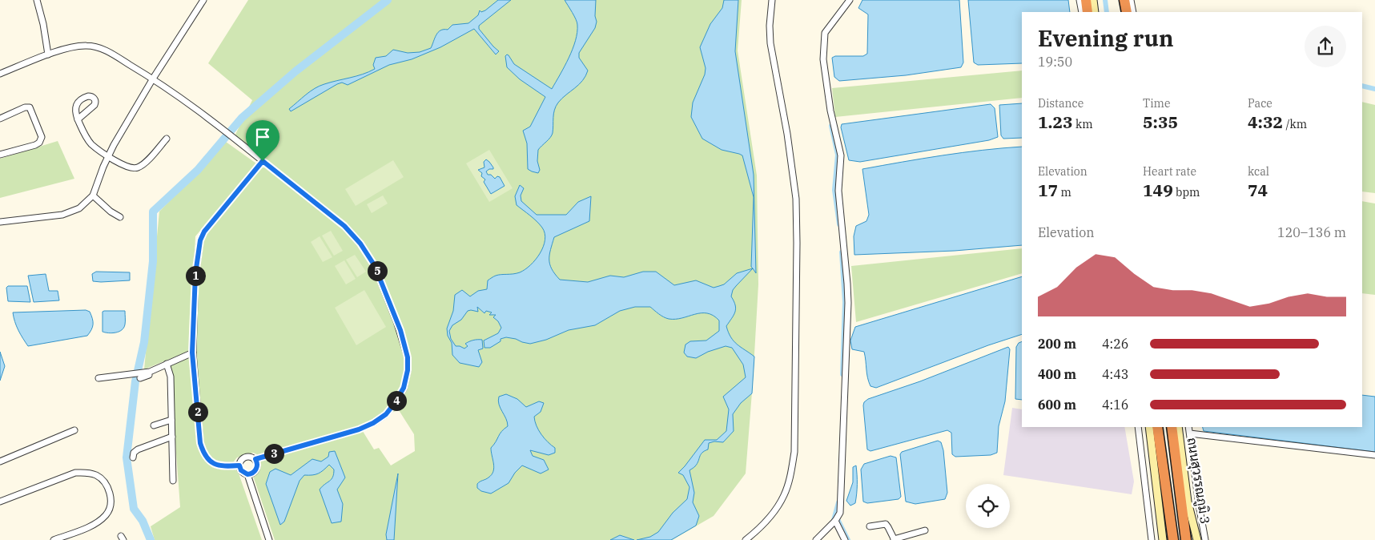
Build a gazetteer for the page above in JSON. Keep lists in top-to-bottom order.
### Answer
{
  "streets": {
    "main road": ["ถนนสุวรรณภูมิ 3"]
  },
  "page": {
    "heading": ["Evening run", "19:50"],
    "stats": [
      ["Distance", "1.23 km"],
      ["Time", "5:35"],
      ["Pace", "4:32 /km"],
      ["Elevation", "17 m"],
      ["Heart rate", "149 bpm"],
      ["kcal", "74"]
    ],
    "chart": ["Elevation", "120–136 m"],
    "pins": [
      "5",
      "1",
      "4",
      "2",
      "3"
    ],
    "list": [
      {
        "name": "200 m",
        "note": "4:26"
      },
      {
        "name": "400 m",
        "note": "4:43"
      },
      {
        "name": "600 m",
        "note": "4:16"
      }
    ]
  }
}
